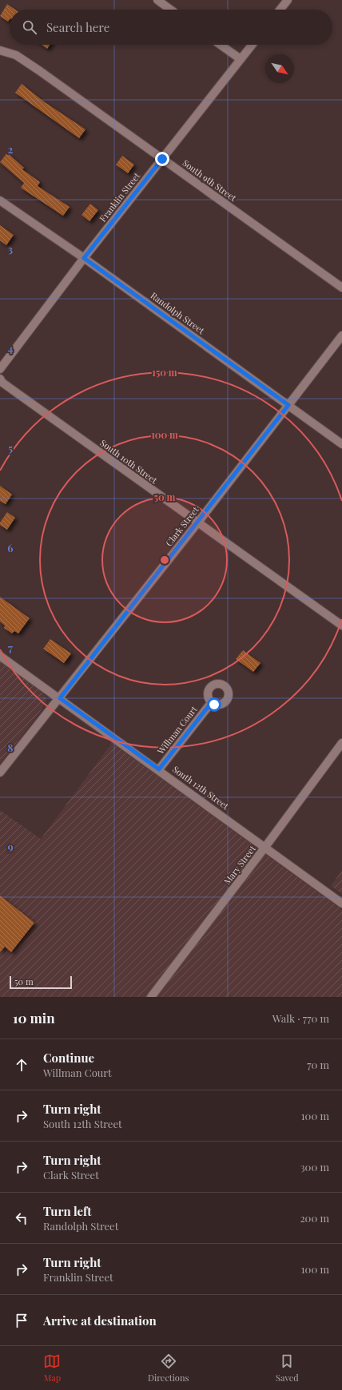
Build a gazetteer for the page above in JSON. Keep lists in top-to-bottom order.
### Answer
{
  "streets": {
    "street": [
      "South 9th Street",
      "Franklin Street",
      "Randolph Street",
      "South 10th Street",
      "Clark Street",
      "Willman Court",
      "South 12th Street",
      "Mary Street"
    ]
  },
  "crossings": [
    ["South 9th Street", "Franklin Street"],
    ["Franklin Street", "Randolph Street"],
    ["Randolph Street", "Clark Street"],
    ["South 10th Street", "Clark Street"],
    ["Clark Street", "South 12th Street"],
    ["Willman Court", "South 12th Street"],
    ["South 12th Street", "Mary Street"]
  ],
  "scale_bar": "50 m",
  "north": "bottom right",
  "page": {
    "search": "Search here",
    "scale": "50 m",
    "heading": ["10 min", "Walk · 770 m"],
    "list": [
      ["Continue", "Willman Court", "70 m"],
      ["Turn right", "South 12th Street", "100 m"],
      ["Turn right", "Clark Street", "300 m"],
      ["Turn left", "Randolph Street", "200 m"],
      ["Turn right", "Franklin Street", "100 m"],
      "Arrive at destination"
    ],
    "nav": ["Map", "Directions", "Saved"]
  },
  "grid": {
    "rows": [
      "2",
      "3",
      "4",
      "5",
      "6",
      "7",
      "8",
      "9"
    ]
  },
  "rings": ["150 m", "100 m", "50 m"]
}
